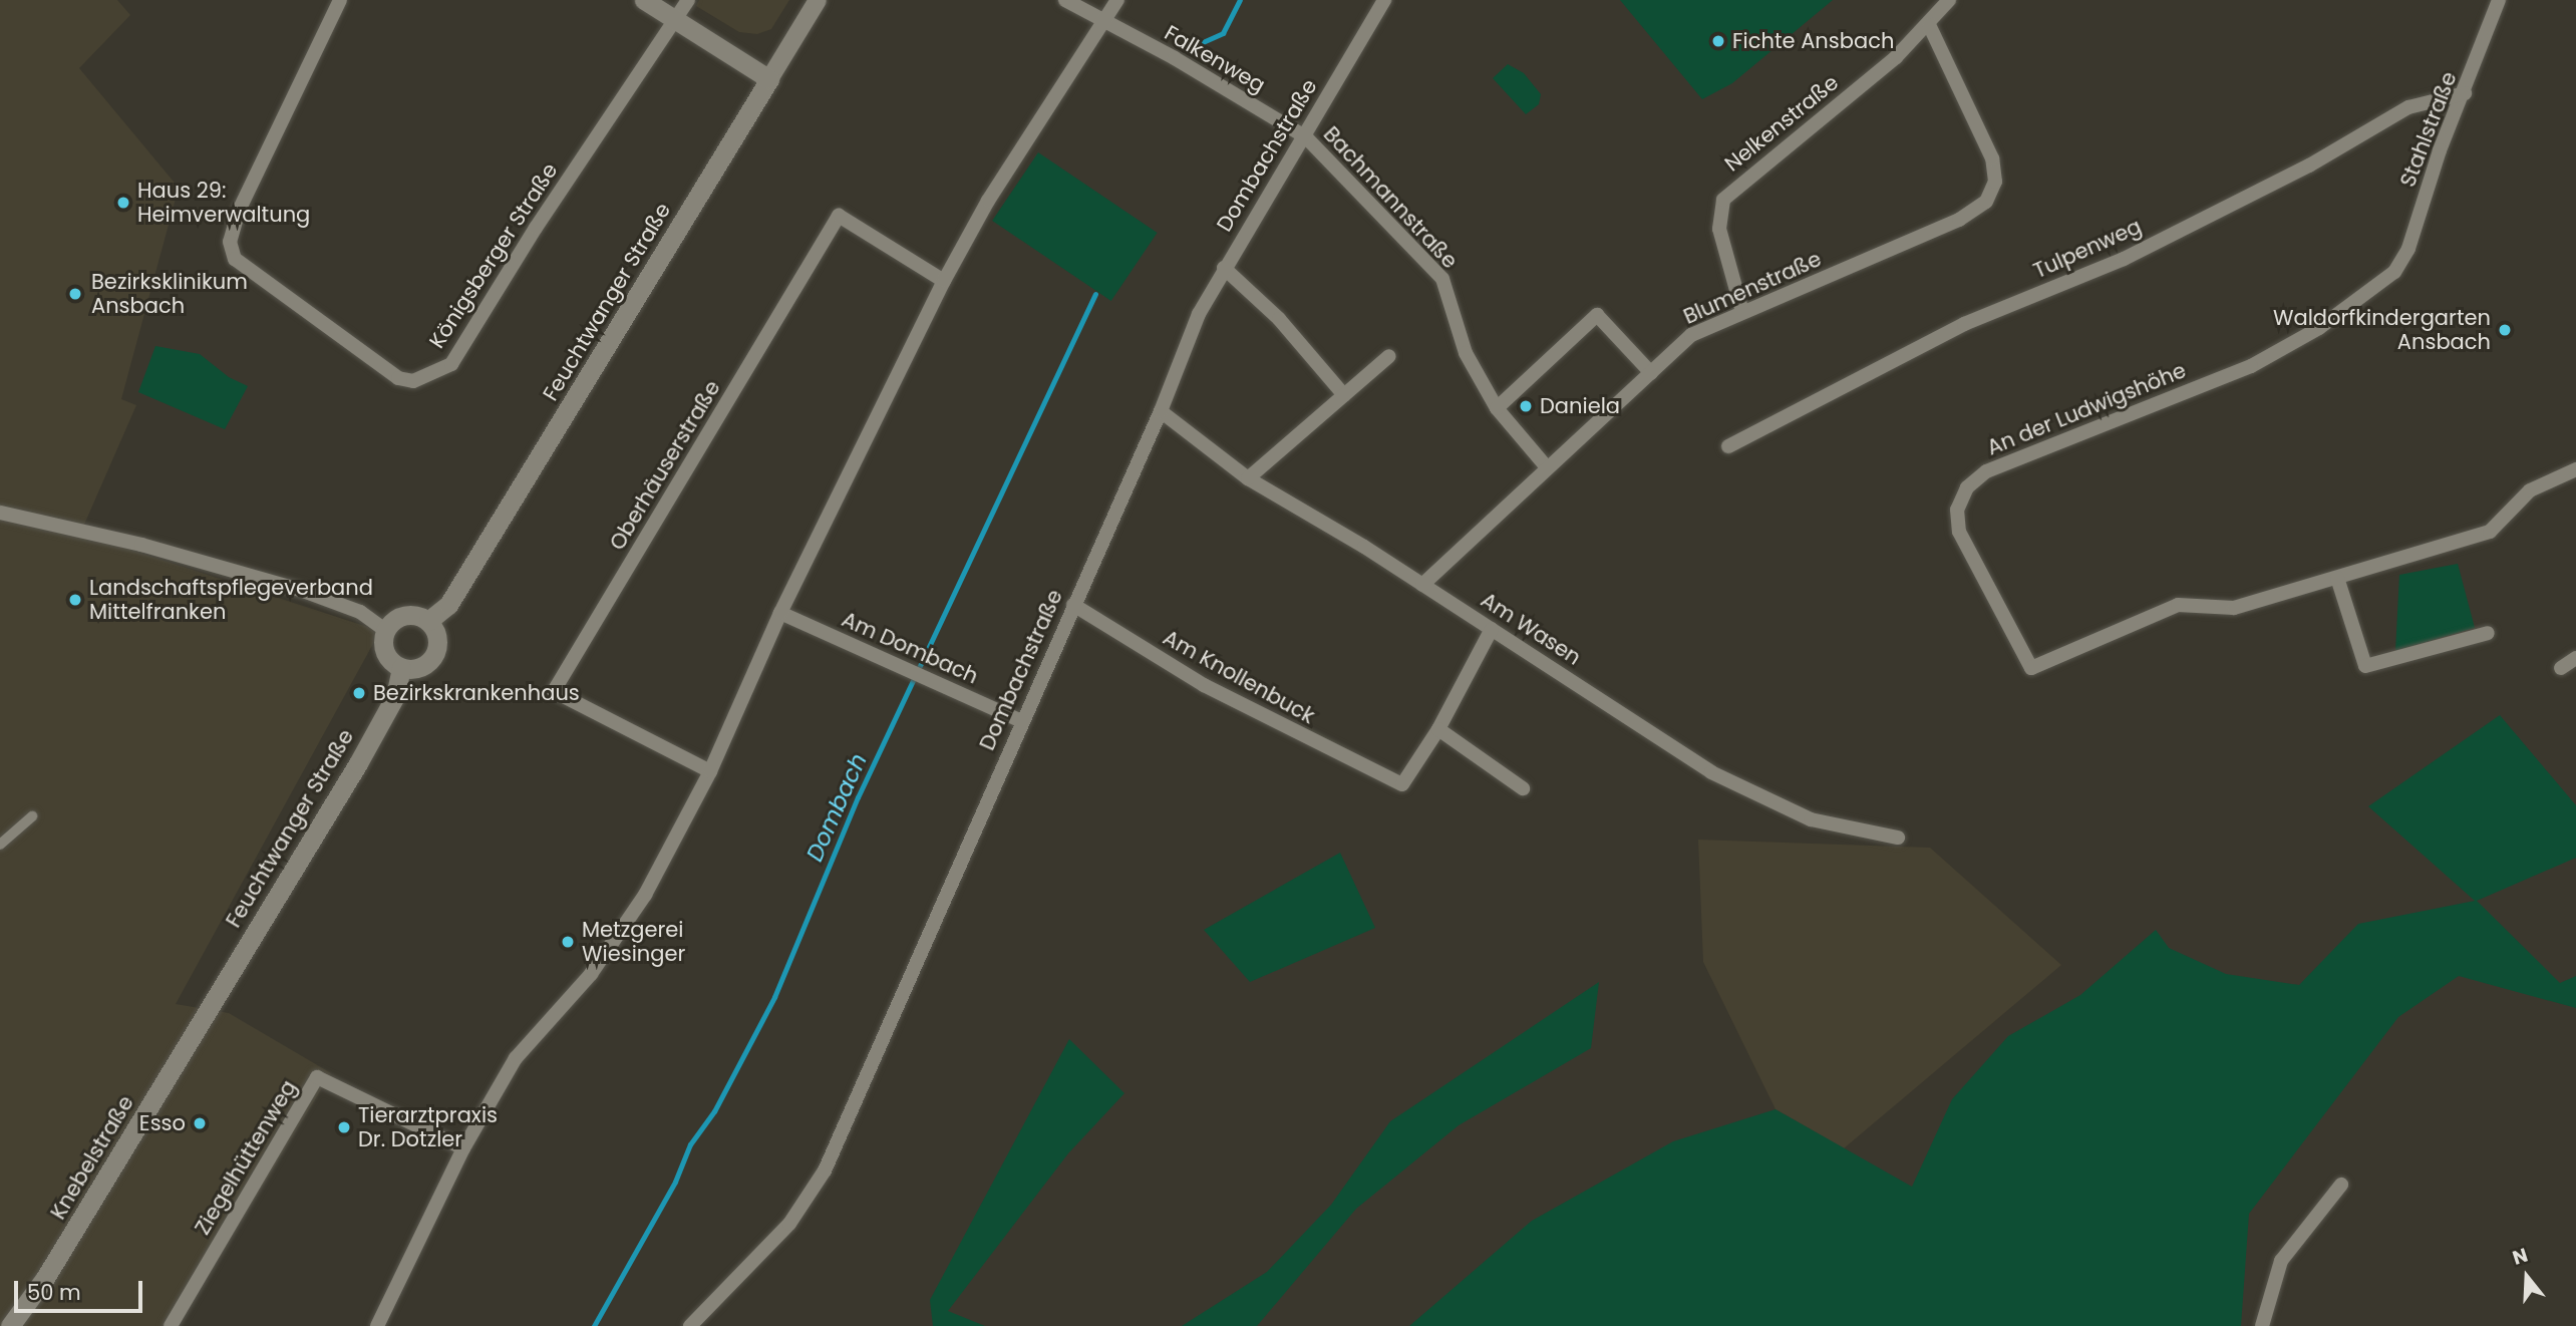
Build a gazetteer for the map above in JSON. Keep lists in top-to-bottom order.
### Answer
{
  "streets": {
    "main road": ["Feuchtwanger Straße", "Knebelstraße"],
    "street": [
      "Falkenweg",
      "Nelkenstraße",
      "Stahlstraße",
      "Dombachstraße",
      "Bachmannstraße",
      "Tulpenweg",
      "Königsberger Straße",
      "Blumenstraße",
      "An der Ludwigshöhe",
      "Oberhäuserstraße",
      "Am Wasen",
      "Am Dombach",
      "Am Knollenbuck",
      "Ziegelhüttenweg"
    ]
  },
  "crossings": [
    ["Falkenweg", "Dombachstraße"],
    ["Falkenweg", "Bachmannstraße"],
    ["Nelkenstraße", "Blumenstraße"],
    ["Stahlstraße", "Tulpenweg"],
    ["Stahlstraße", "An der Ludwigshöhe"],
    ["Dombachstraße", "Bachmannstraße"],
    ["Dombachstraße", "Am Wasen"],
    ["Dombachstraße", "Am Dombach"],
    ["Dombachstraße", "Am Knollenbuck"],
    ["Bachmannstraße", "Blumenstraße"],
    ["Blumenstraße", "Am Wasen"],
    ["Feuchtwanger Straße", "Knebelstraße"]
  ],
  "water": ["Dombach"],
  "places": [
    "Fichte Ansbach",
    "Haus 29: Heimverwaltung",
    "Bezirksklinikum Ansbach",
    "Waldorfkindergarten Ansbach",
    "Daniela",
    "Landschaftspflegeverband Mittelfranken",
    "Bezirkskrankenhaus",
    "Metzgerei Wiesinger",
    "Esso",
    "Tierarztpraxis Dr. Dotzler"
  ],
  "scale_bar": "50 m",
  "north": "top"
}
